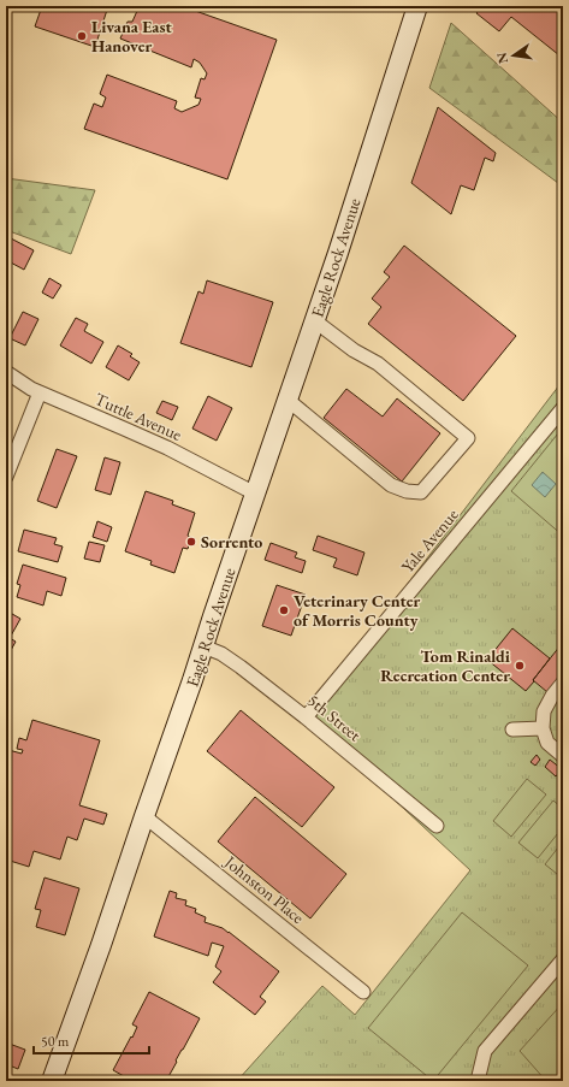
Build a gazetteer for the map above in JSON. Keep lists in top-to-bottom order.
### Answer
{
  "streets": {
    "main road": ["Eagle Rock Avenue"],
    "street": [
      "Tuttle Avenue",
      "Yale Avenue",
      "5th Street",
      "Johnston Place"
    ]
  },
  "crossings": [
    ["Eagle Rock Avenue", "Tuttle Avenue"],
    ["Eagle Rock Avenue", "5th Street"],
    ["Eagle Rock Avenue", "Johnston Place"],
    ["Yale Avenue", "5th Street"]
  ],
  "places": [
    "Livana East Hanover",
    "Sorrento",
    "Veterinary Center of Morris County",
    "Tom Rinaldi Recreation Center"
  ],
  "scale_bar": "50 m",
  "north": "left"
}
